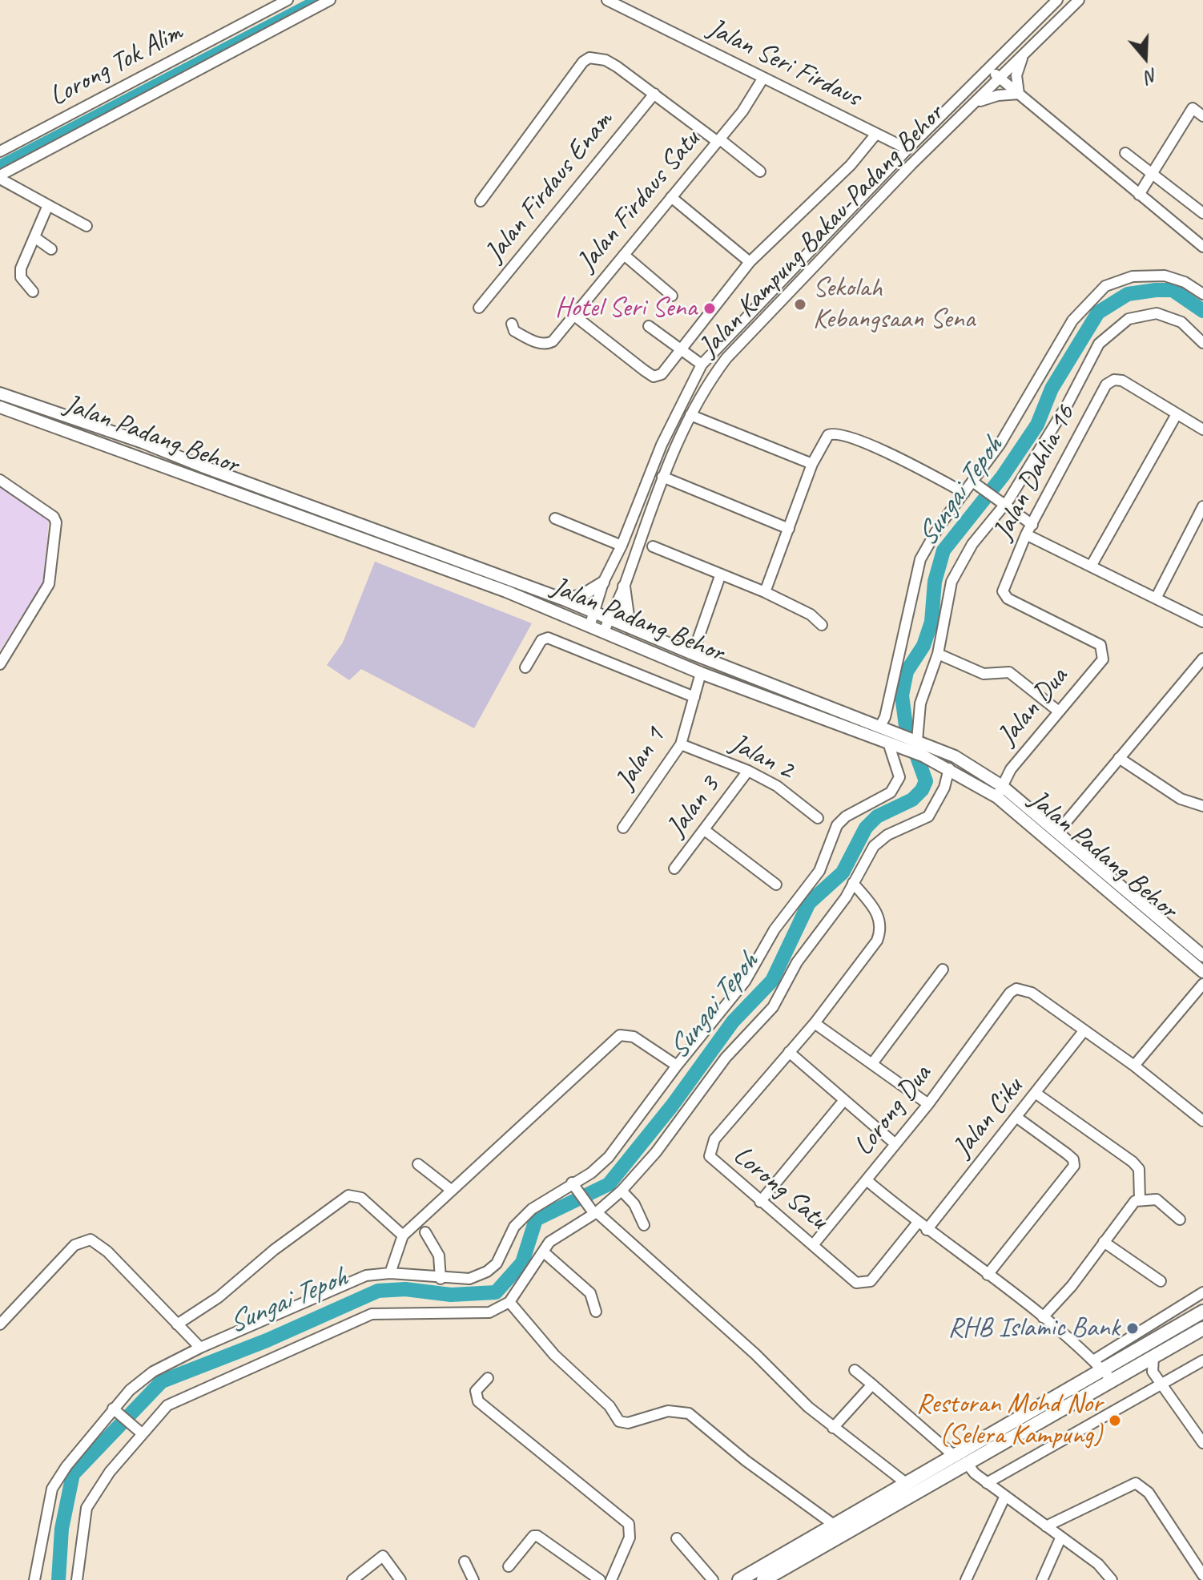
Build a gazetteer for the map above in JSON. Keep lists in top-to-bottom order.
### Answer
{
  "streets": {
    "main road": ["Jalan Padang Behor"],
    "street": [
      "Jalan Seri Firdaus",
      "Lorong Tok Alim",
      "Jalan Firdaus Enam",
      "Jalan Firdaus Satu",
      "Jalan Kampung Bakau-Padang Behor",
      "Jalan Dahlia 16",
      "Jalan Dua",
      "Jalan 2",
      "Jalan 1",
      "Jalan 3",
      "Lorong Dua",
      "Jalan Ciku",
      "Lorong Satu"
    ]
  },
  "crossings": [
    ["Jalan Seri Firdaus", "Jalan Firdaus Satu"],
    ["Jalan Seri Firdaus", "Jalan Kampung Bakau-Padang Behor"],
    ["Jalan Kampung Bakau-Padang Behor", "Jalan Padang Behor"],
    ["Jalan Padang Behor", "Jalan Dua"],
    ["Jalan Padang Behor", "Jalan 1"],
    ["Jalan Dahlia 16", "Jalan Dua"],
    ["Jalan 2", "Jalan 1"],
    ["Jalan 2", "Jalan 3"],
    ["Lorong Dua", "Jalan Ciku"],
    ["Lorong Dua", "Lorong Satu"]
  ],
  "water": ["Sungai Tepoh"],
  "places": [
    "Sekolah Kebangsaan Sena",
    "Hotel Seri Sena",
    "RHB Islamic Bank",
    "Restoran Mohd Nor (Selera Kampung)"
  ],
  "north": "bottom"
}
